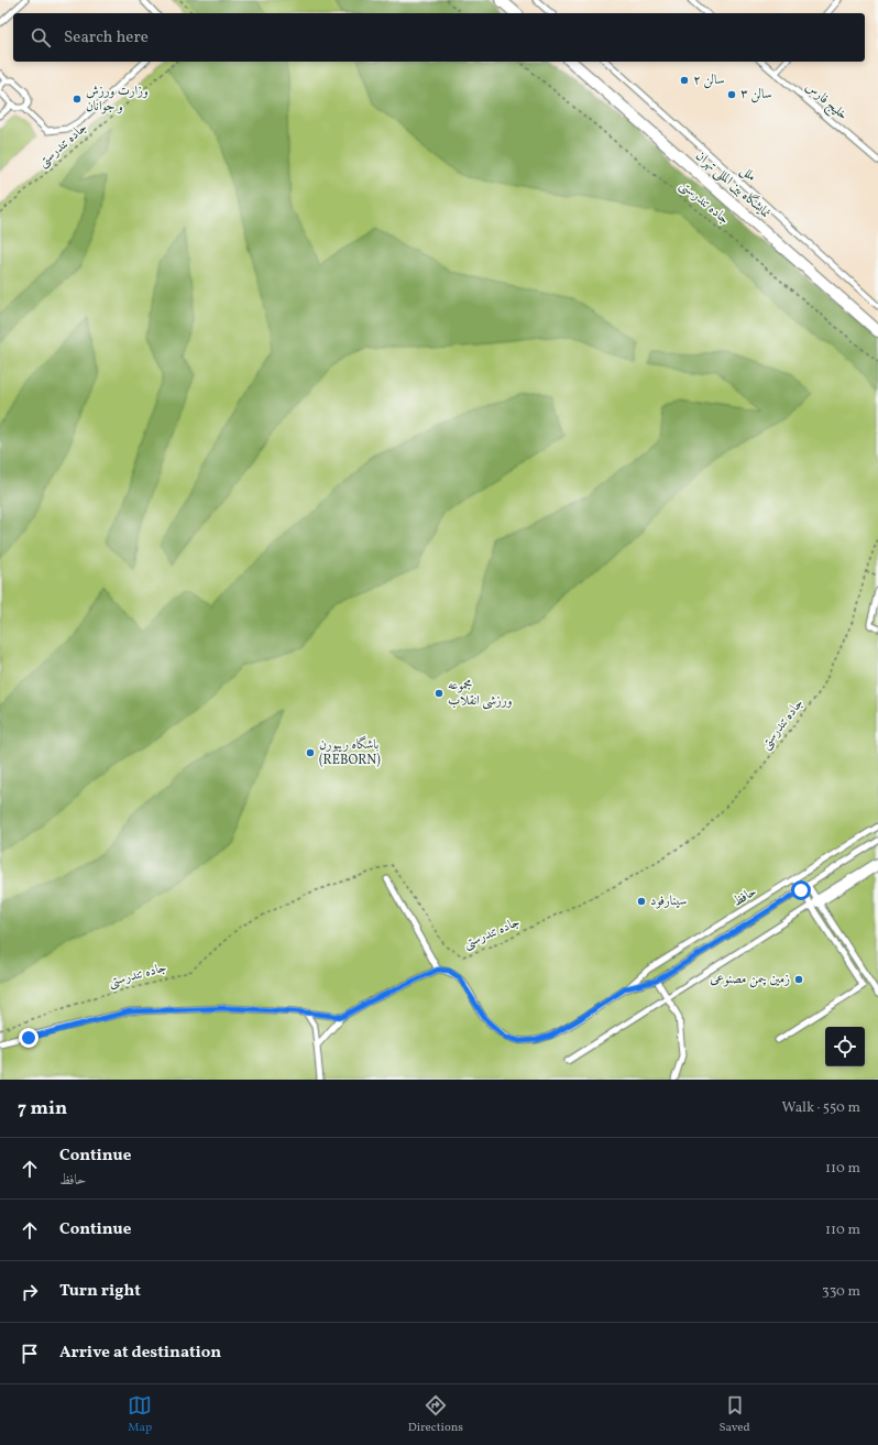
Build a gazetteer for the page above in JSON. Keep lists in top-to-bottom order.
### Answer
{
  "streets": {
    "street": ["نمایشگاه بین المللی تهران"],
    "lane": ["خلیج فارس", "ملل", "حافظ"],
    "path": ["جاده تندرستی"]
  },
  "places": [
    "سالن ۲",
    "سالن ۳",
    "وزارت ورزش و جوانان",
    "مجموعه ورزشی انقلاب",
    "باشگاه ریبورن (REBORN)",
    "سینارفود",
    "زمین چمن مصنوعی"
  ],
  "page": {
    "search": "Search here",
    "heading": ["7 min", "Walk · 550 m"],
    "list": [
      ["Continue", "حافظ", "110 m"],
      ["Continue", "110 m"],
      ["Turn right", "330 m"],
      "Arrive at destination"
    ],
    "nav": ["Map", "Directions", "Saved"]
  }
}
